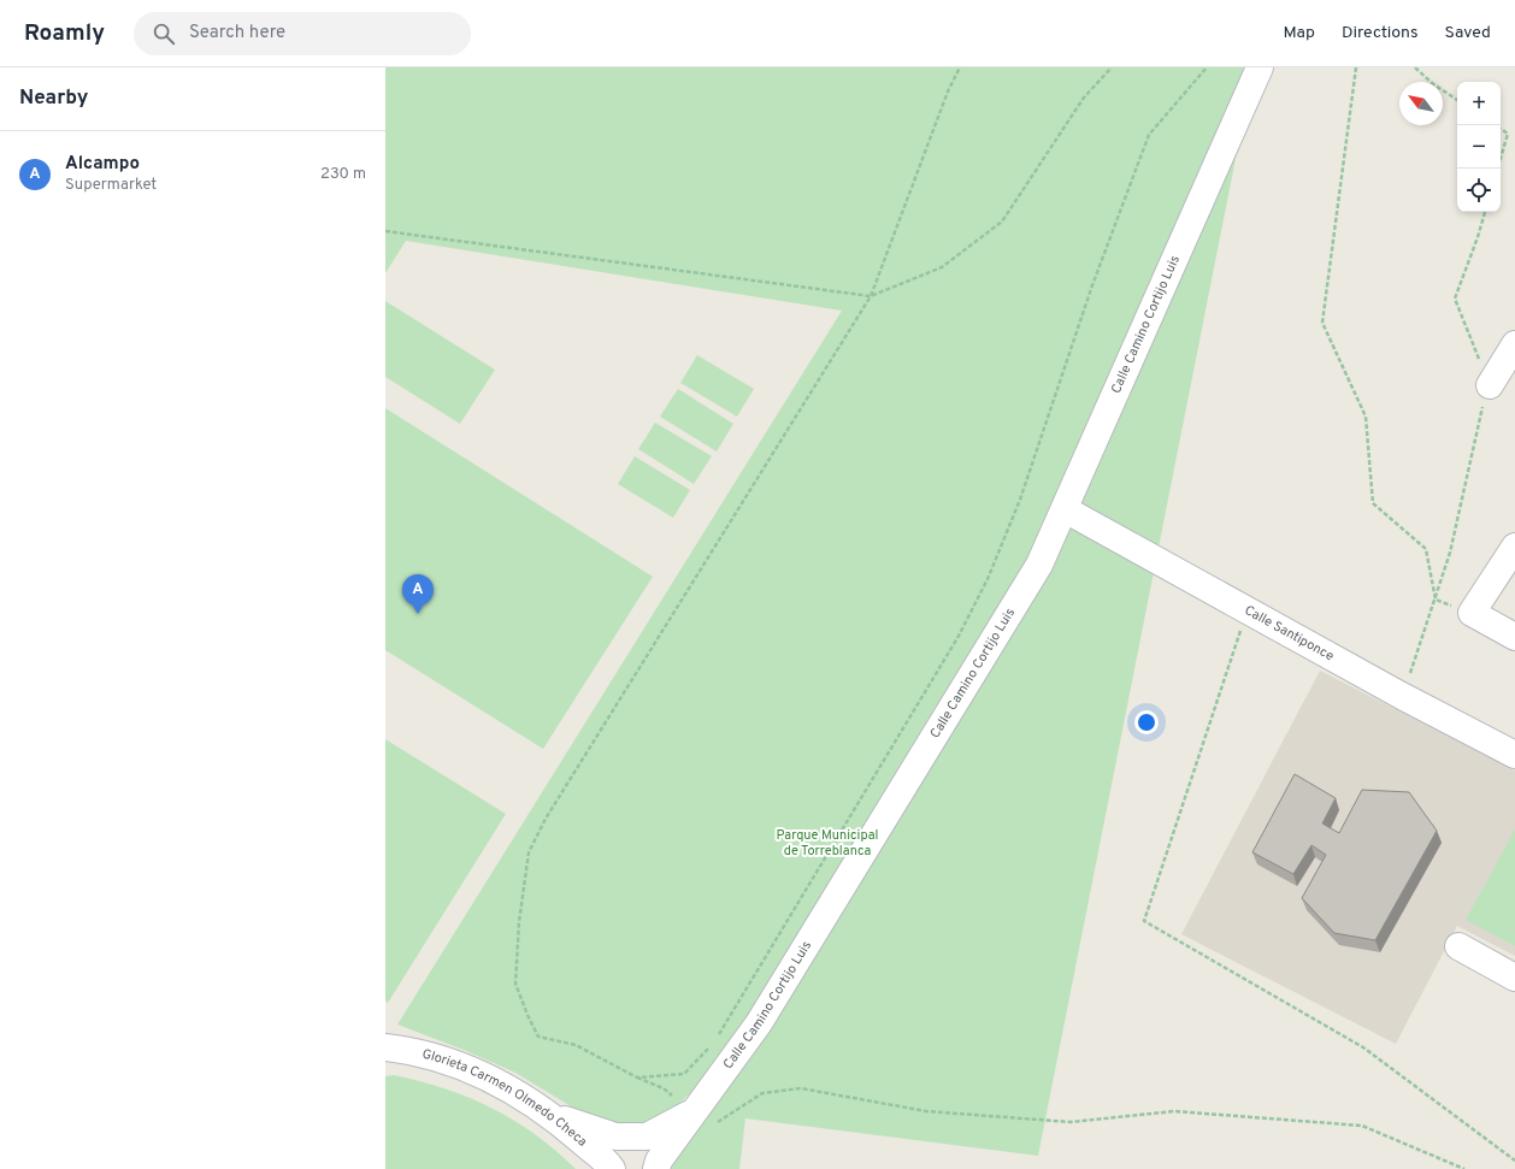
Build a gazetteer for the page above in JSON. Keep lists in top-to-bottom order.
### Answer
{
  "streets": {
    "street": ["Calle Camino Cortijo Luis", "Calle Santiponce", "Glorieta Carmen Olmedo Checa"]
  },
  "crossings": [
    ["Calle Camino Cortijo Luis", "Calle Santiponce"],
    ["Calle Camino Cortijo Luis", "Glorieta Carmen Olmedo Checa"]
  ],
  "parks": ["Parque Municipal de Torreblanca"],
  "north": "top left",
  "page": {
    "header": "Roamly",
    "search": "Search here",
    "nav": ["Map", "Directions", "Saved"],
    "heading": "Nearby",
    "map_buttons": ["+", "−"],
    "list": [
      {
        "mark": "A",
        "name": "Alcampo",
        "note": "Supermarket",
        "value": "230 m"
      }
    ],
    "pins": "A"
  }
}
